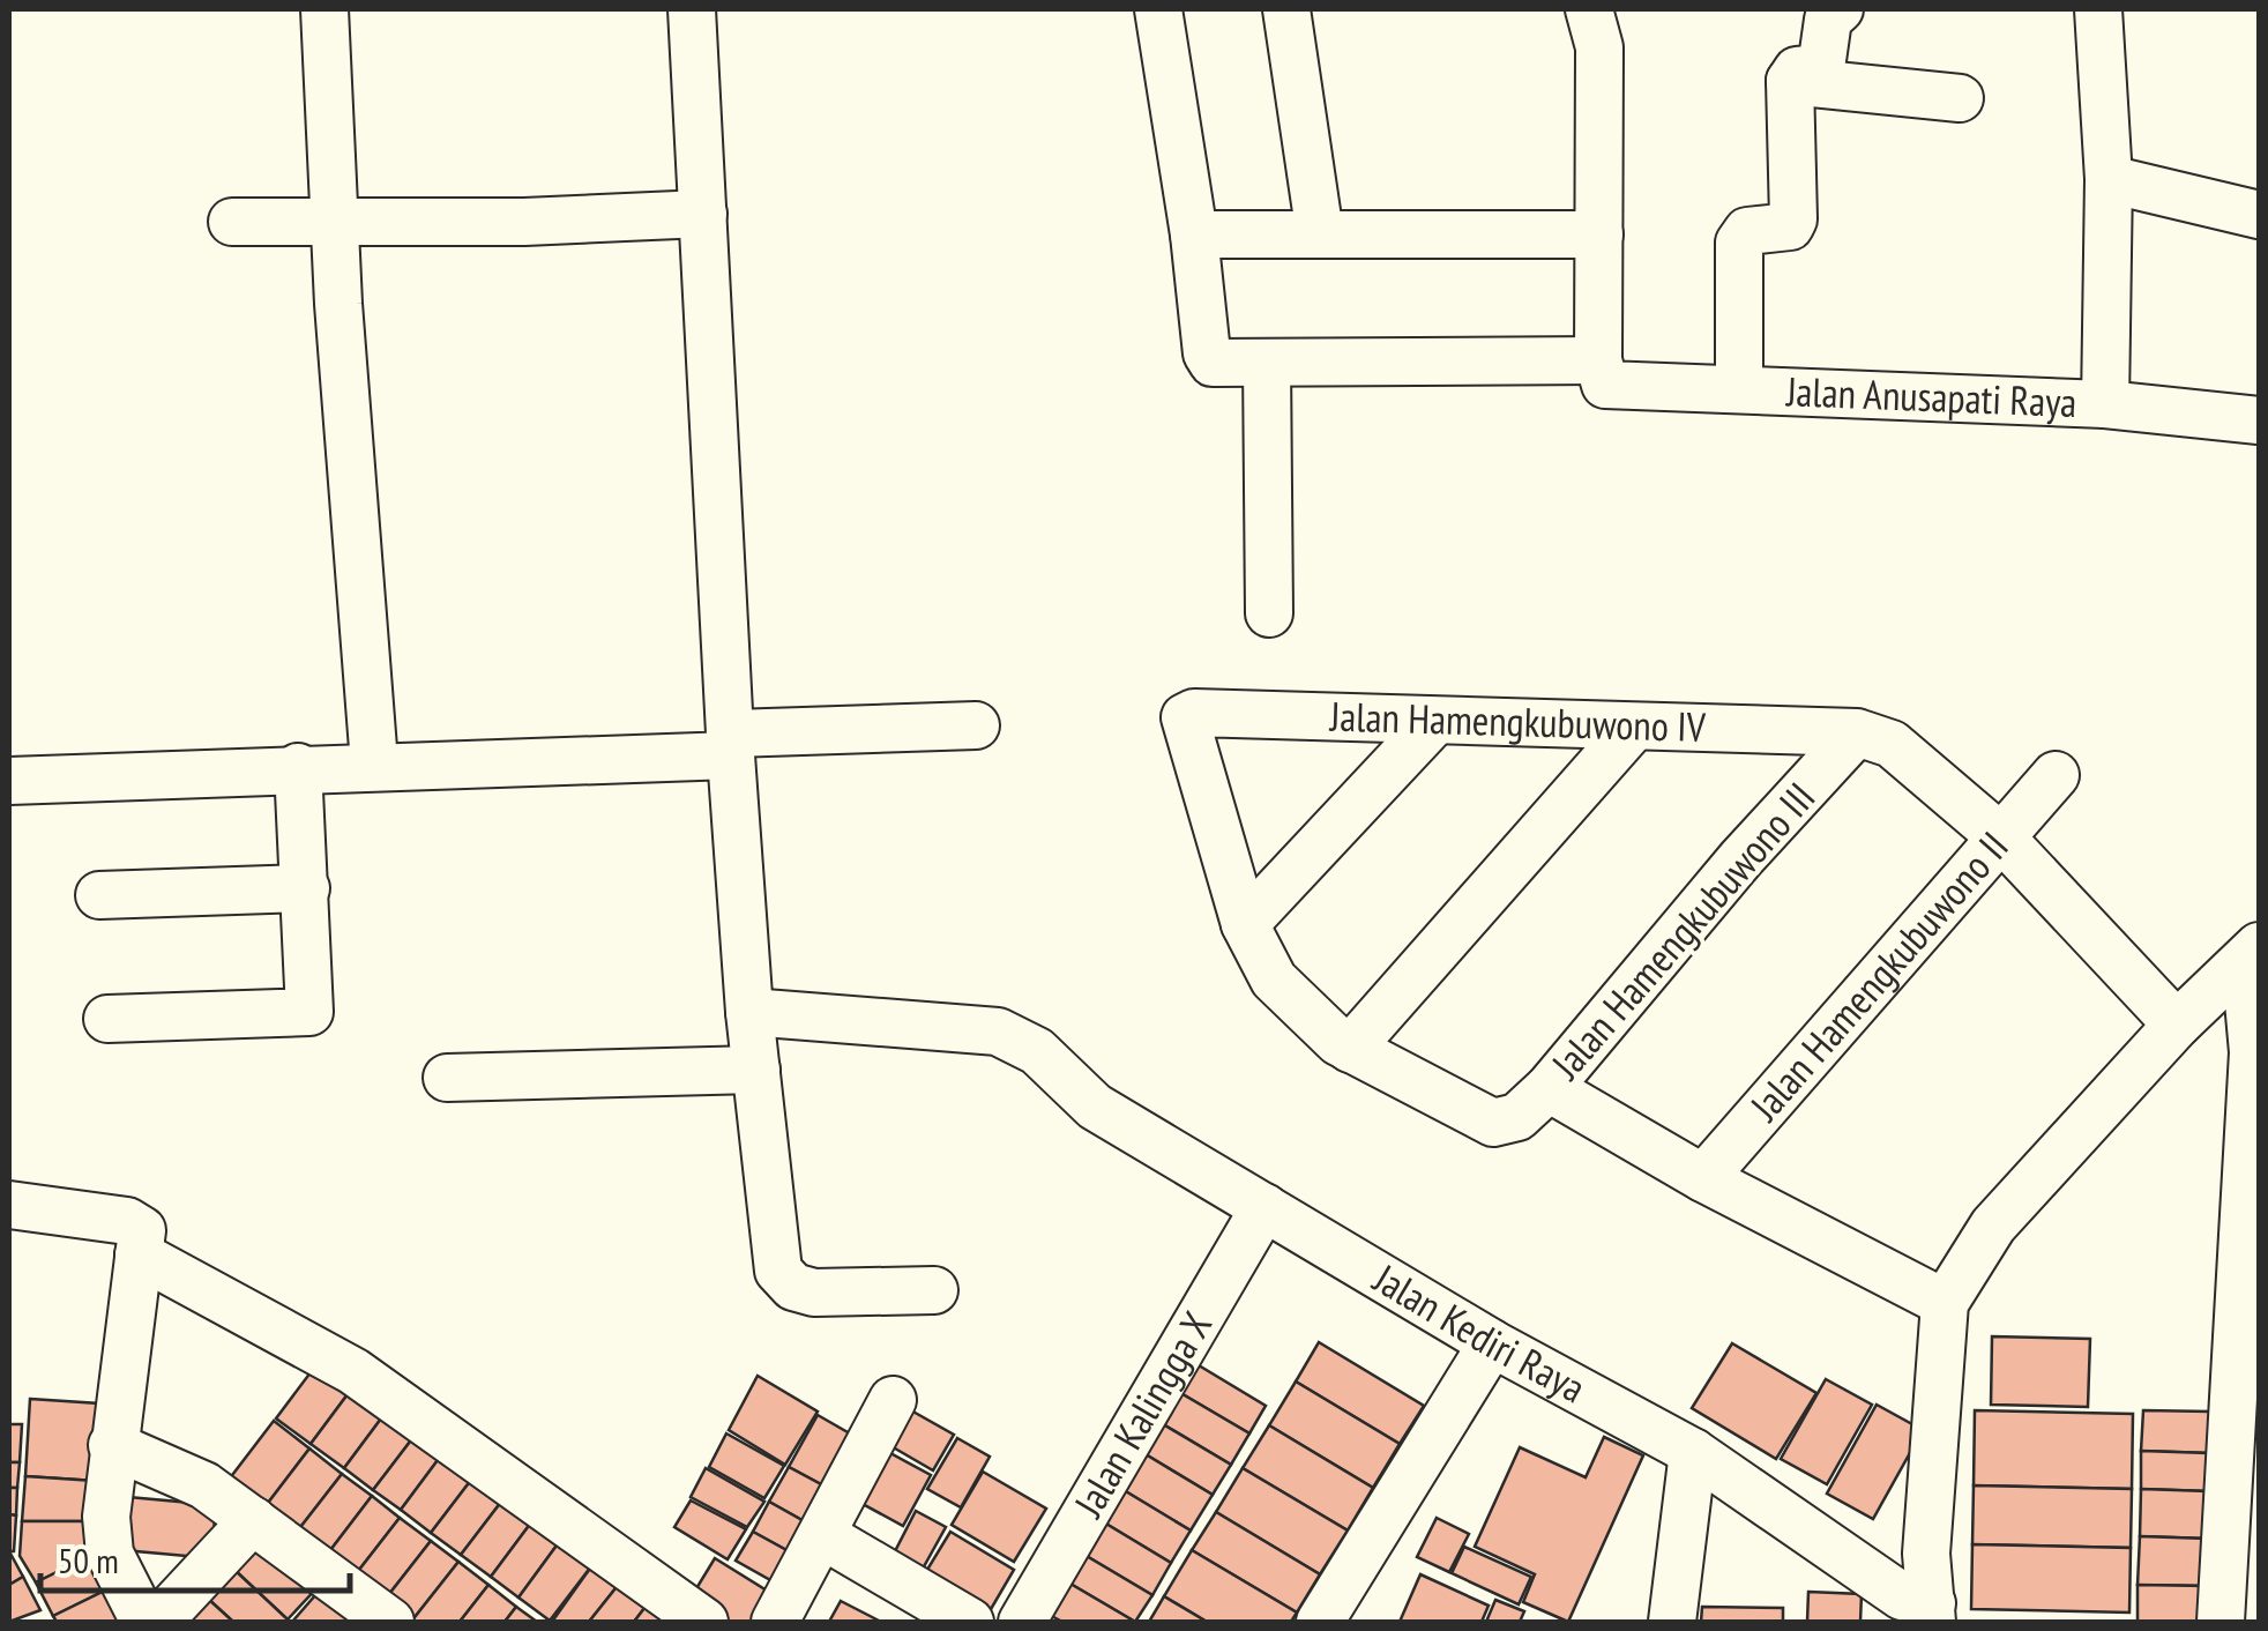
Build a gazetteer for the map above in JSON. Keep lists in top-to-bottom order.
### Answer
{
  "streets": {
    "street": [
      "Jalan Anusapati Raya",
      "Jalan Hamengkubuwono IV",
      "Jalan Hamengkubuwono III",
      "Jalan Hamengkubuwono II",
      "Jalan Kediri Raya",
      "Jalan Kalingga X"
    ]
  },
  "crossings": [
    ["Jalan Hamengkubuwono IV", "Jalan Hamengkubuwono III"],
    ["Jalan Kediri Raya", "Jalan Kalingga X"]
  ],
  "scale_bar": "50 m"
}
